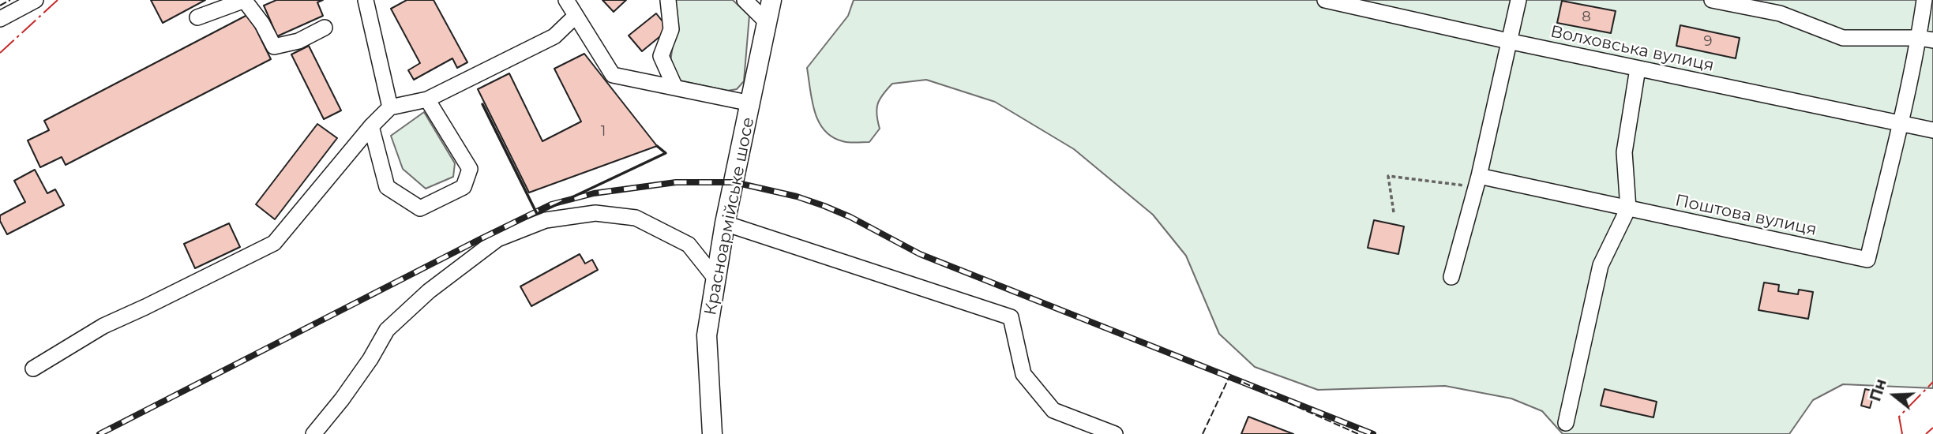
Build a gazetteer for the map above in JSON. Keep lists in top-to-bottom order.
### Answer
{
  "streets": {
    "main road": ["Красноармійське шосе"],
    "street": ["Волховська вулиця", "Поштова вулиця"]
  },
  "crossings": [
    ["Волховська вулиця", "Поштова вулиця"]
  ],
  "house_numbers": ["8", "9", "1"],
  "north": "left"
}
